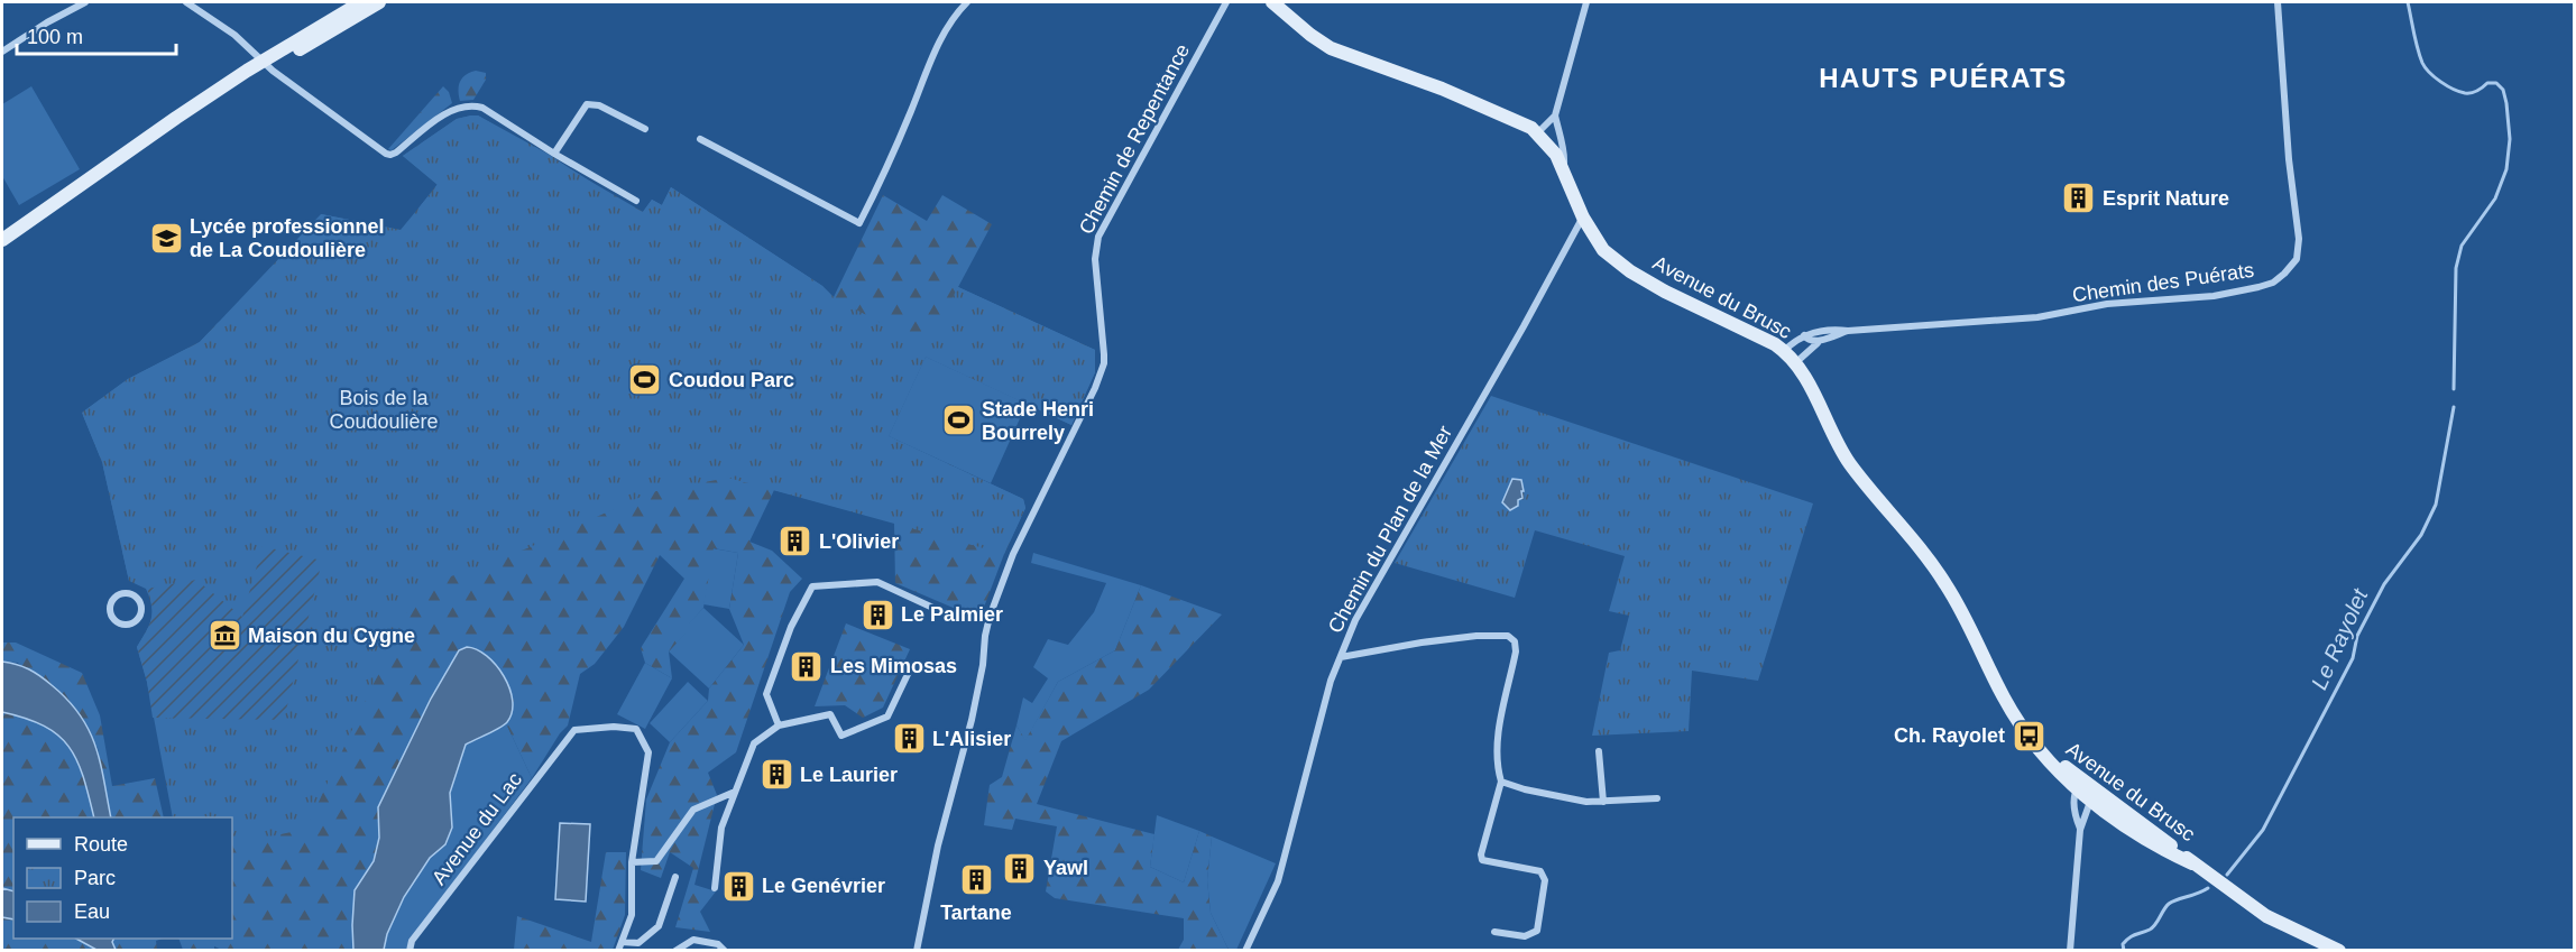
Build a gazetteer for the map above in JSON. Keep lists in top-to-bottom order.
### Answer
{
  "streets": {
    "street": [
      "Chemin de Repentance",
      "Chemin des Puérats",
      "Avenue du Brusc",
      "Chemin du Plan de la Mer",
      "Avenue du Lac"
    ]
  },
  "crossings": [
    ["Chemin des Puérats", "Avenue du Brusc"],
    ["Avenue du Brusc", "Chemin du Plan de la Mer"]
  ],
  "districts": ["HAUTS PUÉRATS"],
  "water": ["Le Rayolet"],
  "parks": ["Bois de la Coudoulière"],
  "places": {
    "building": [
      "Esprit Nature",
      "L'Olivier",
      "Le Palmier",
      "Les Mimosas",
      "L'Alisier",
      "Le Laurier",
      "Yawl",
      "Tartane",
      "Le Genévrier"
    ],
    "school or university": ["Lycée professionnel de La Coudoulière"],
    "sports": ["Coudou Parc", "Stade Henri Bourrely"],
    "museum": ["Maison du Cygne"],
    "bus stop": ["Ch. Rayolet"]
  },
  "legend": ["Route", "Parc", "Eau"],
  "scale_bar": "100 m"
}
